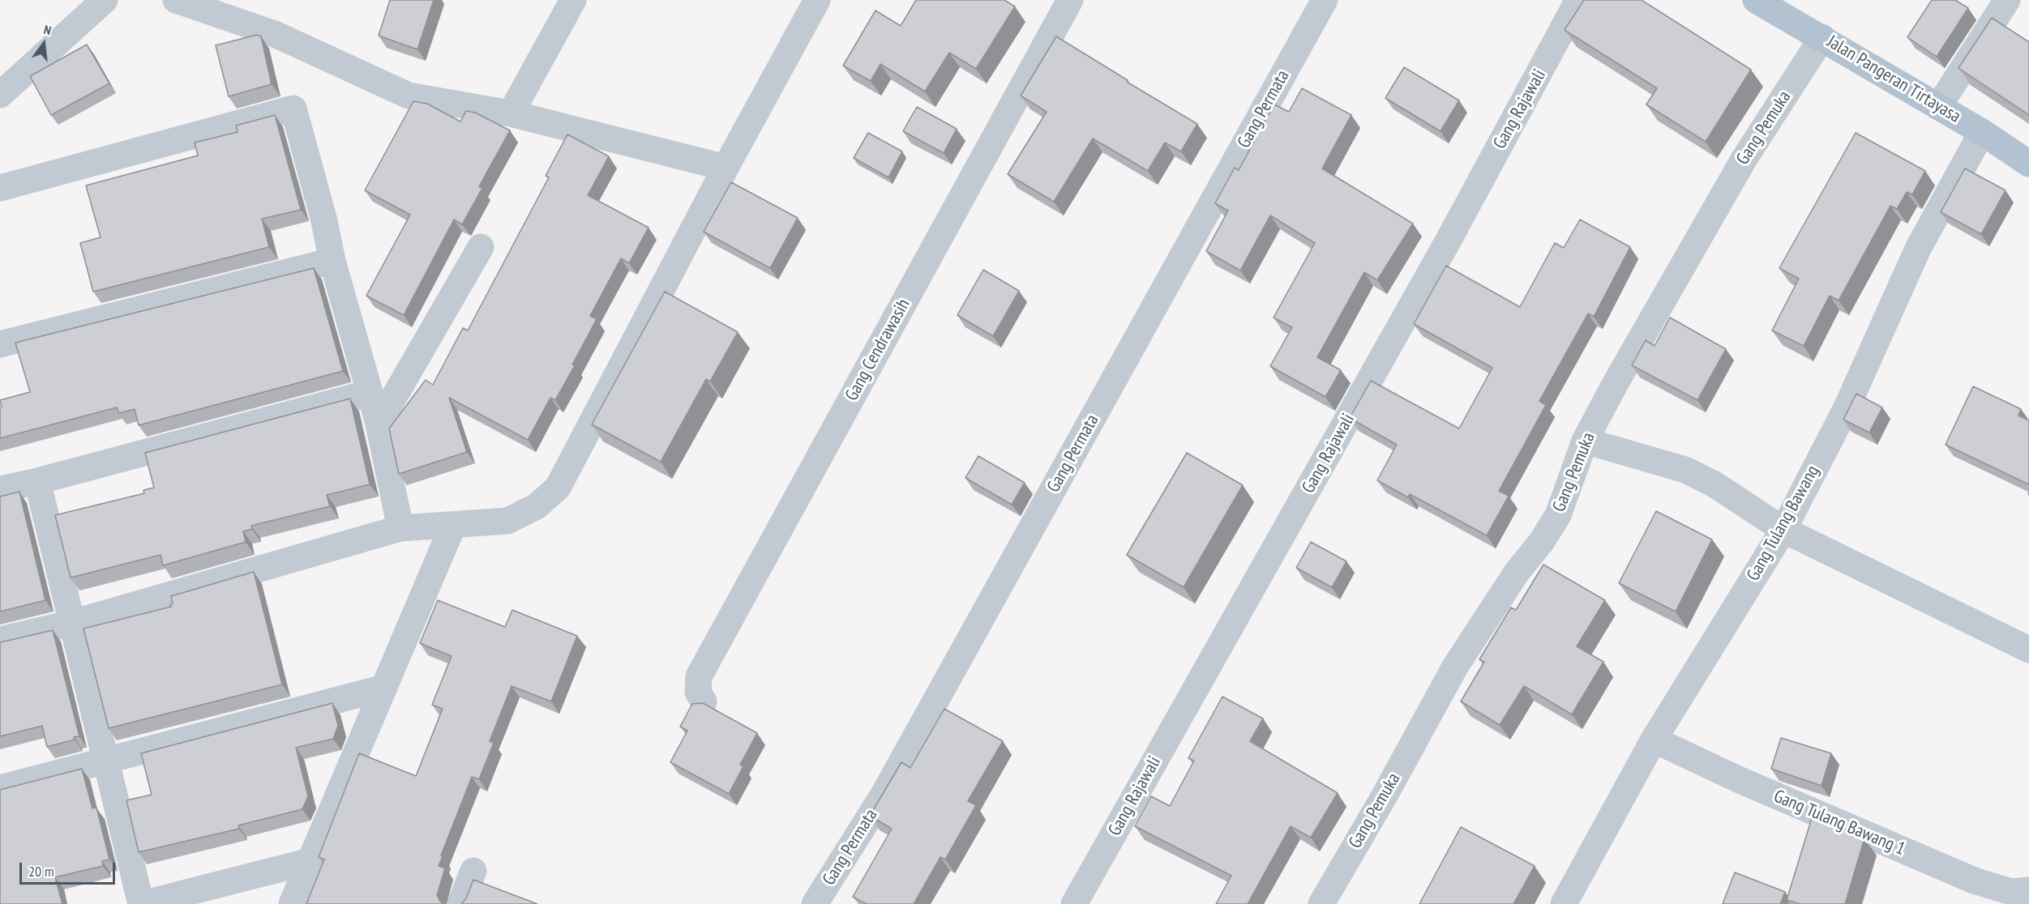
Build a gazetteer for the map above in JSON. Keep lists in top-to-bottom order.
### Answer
{
  "streets": {
    "main road": ["Jalan Pangeran Tirtayasa"],
    "street": [
      "Gang Permata",
      "Gang Rajawali",
      "Gang Pemuka",
      "Gang Cendrawasih",
      "Gang Tulang Bawang",
      "Gang Tulang Bawang 1"
    ]
  },
  "crossings": [
    ["Jalan Pangeran Tirtayasa", "Gang Pemuka"],
    ["Jalan Pangeran Tirtayasa", "Gang Tulang Bawang"],
    ["Gang Tulang Bawang", "Gang Tulang Bawang 1"]
  ],
  "scale_bar": "20 m",
  "north": "top"
}
